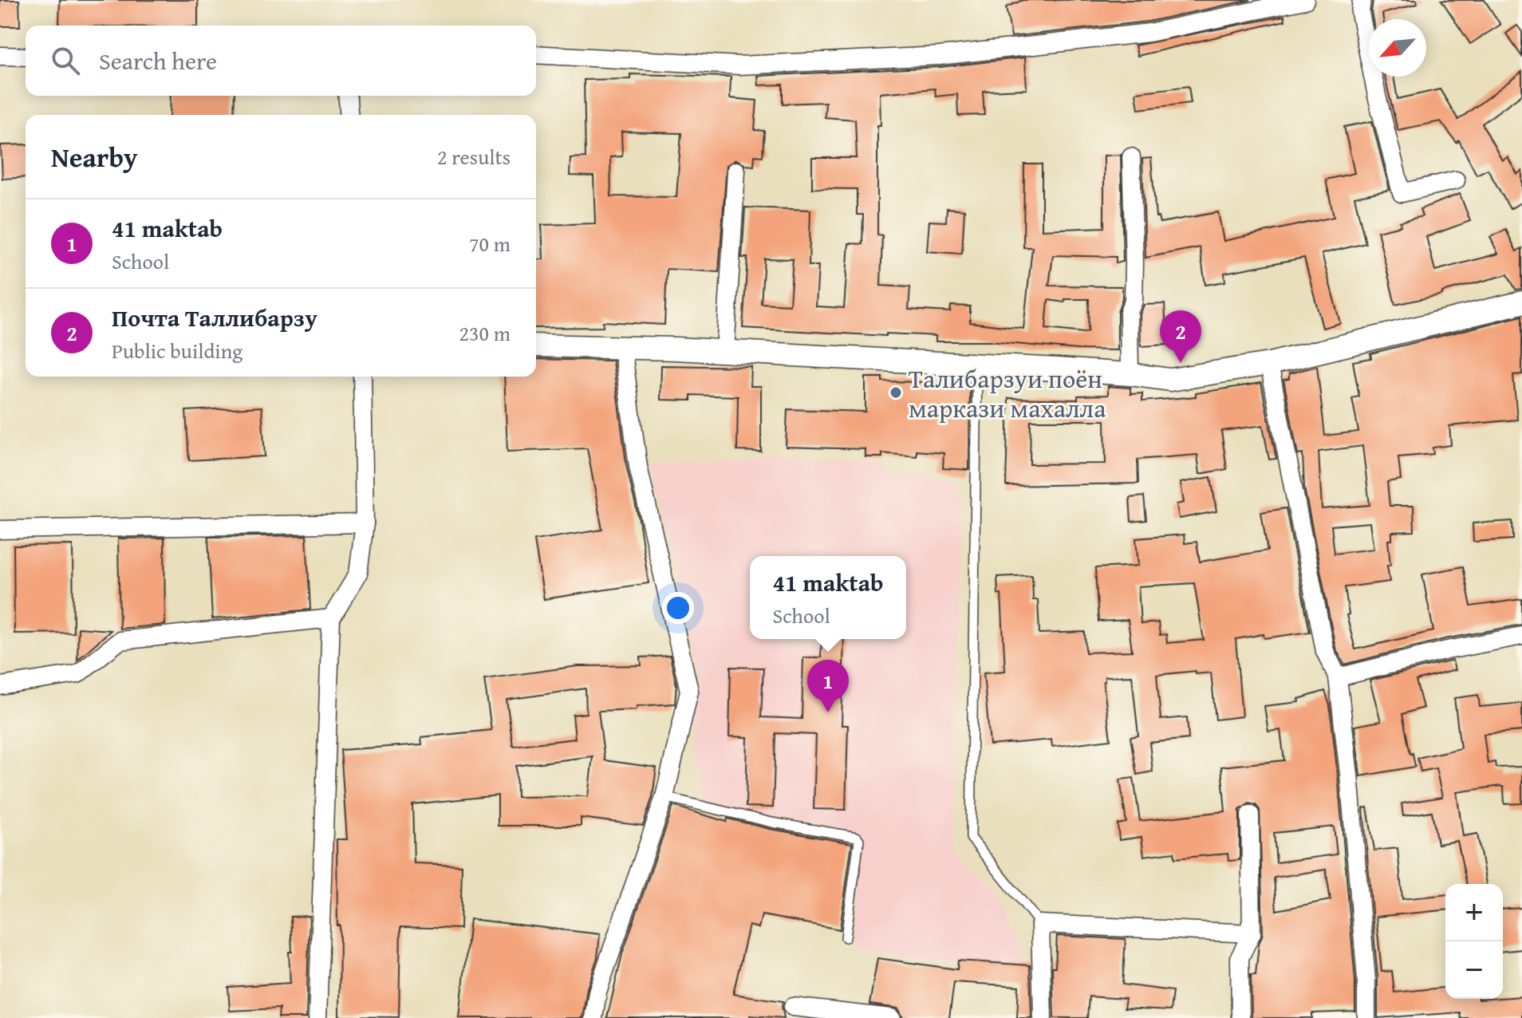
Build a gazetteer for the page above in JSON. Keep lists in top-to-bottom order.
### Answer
{
  "places": ["Талибарзуи поён маркази махалла"],
  "north": "bottom left",
  "page": {
    "search": "Search here",
    "heading": ["Nearby", "2 results"],
    "list": [
      {
        "mark": "1",
        "name": "41 maktab",
        "note": "School",
        "value": "70 m"
      },
      {
        "mark": "2",
        "name": "Почта Таллибарзу",
        "note": "Public building",
        "value": "230 m"
      }
    ],
    "pins": ["2", "1"],
    "popup": ["41 maktab", "School"],
    "map_buttons": ["+", "−"]
  }
}
